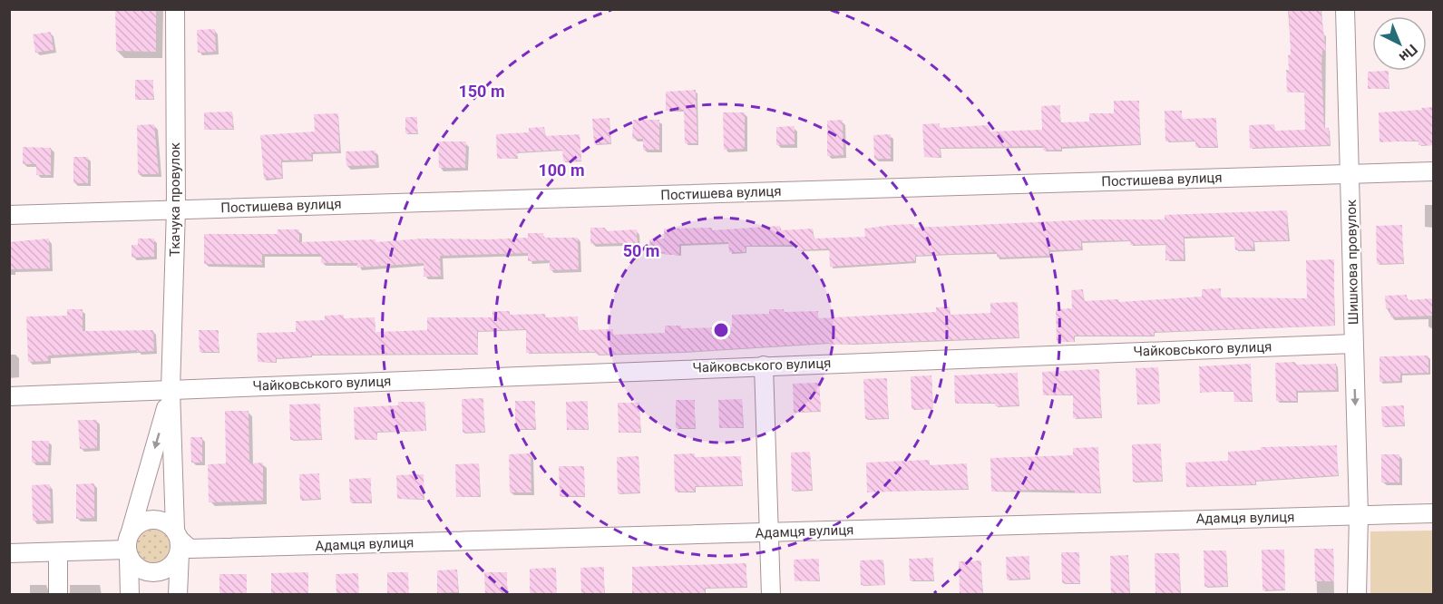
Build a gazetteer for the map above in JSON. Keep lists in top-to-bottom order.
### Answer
{
  "streets": {
    "street": [
      "Постишева вулиця",
      "Ткачука провулок",
      "Шишкова провулок",
      "Чайковського вулиця",
      "Адамця вулиця"
    ]
  },
  "crossings": [
    ["Постишева вулиця", "Ткачука провулок"],
    ["Постишева вулиця", "Шишкова провулок"],
    ["Ткачука провулок", "Чайковського вулиця"],
    ["Шишкова провулок", "Чайковського вулиця"],
    ["Шишкова провулок", "Адамця вулиця"]
  ],
  "north": "bottom right",
  "rings": ["150 m", "100 m", "50 m"]
}
